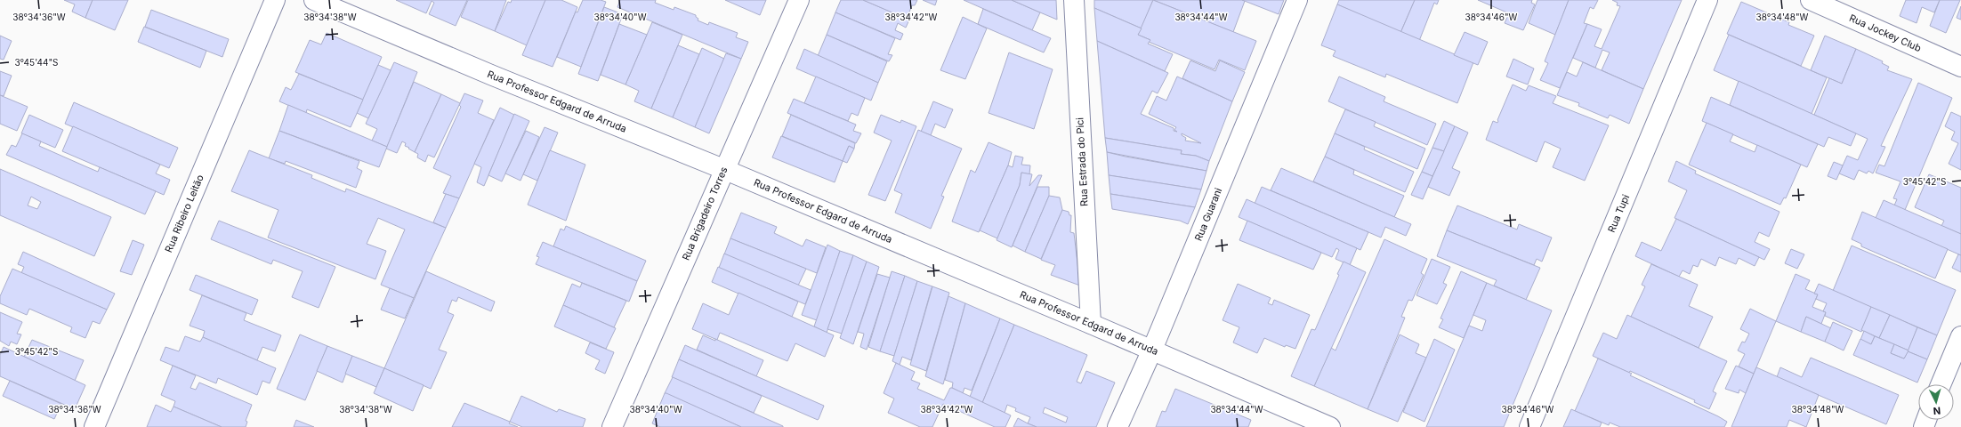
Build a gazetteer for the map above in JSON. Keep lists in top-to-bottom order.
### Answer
{
  "streets": {
    "street": [
      "Rua Jockey Club",
      "Rua Professor Edgard de Arruda",
      "Rua Estrada do Pici",
      "Rua Ribeiro Leitão",
      "Rua Brigadeiro Torres",
      "Rua Tupi",
      "Rua Guarani"
    ]
  },
  "crossings": [
    ["Rua Professor Edgard de Arruda", "Rua Estrada do Pici"],
    ["Rua Professor Edgard de Arruda", "Rua Brigadeiro Torres"],
    ["Rua Professor Edgard de Arruda", "Rua Guarani"]
  ],
  "north": "bottom",
  "coordinates": [
    "38°34'36\"W",
    "38°34'38\"W",
    "38°34'40\"W",
    "38°34'42\"W",
    "38°34'44\"W",
    "38°34'46\"W",
    "38°34'48\"W",
    "3°45'44\"S",
    "3°45'42\"S"
  ]
}
